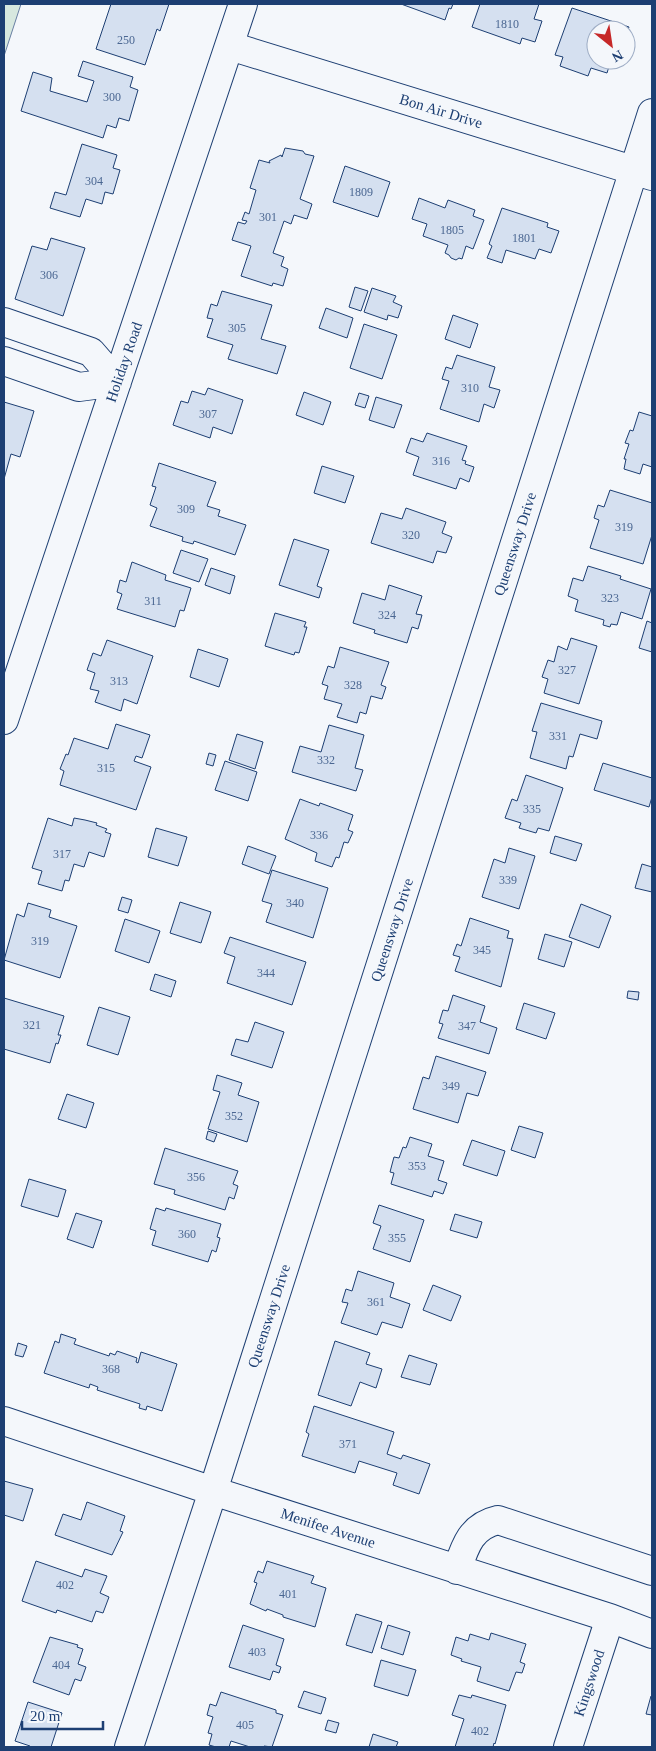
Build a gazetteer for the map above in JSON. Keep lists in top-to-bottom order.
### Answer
{
  "streets": {
    "street": [
      "Bon Air Drive",
      "Holiday Road",
      "Queensway Drive",
      "Menifee Avenue",
      "Kingswood"
    ]
  },
  "crossings": [
    ["Bon Air Drive", "Holiday Road"],
    ["Bon Air Drive", "Queensway Drive"],
    ["Queensway Drive", "Menifee Avenue"],
    ["Menifee Avenue", "Kingswood"]
  ],
  "house_numbers": [
    "1810",
    "250",
    "300",
    "304",
    "1809",
    "301",
    "1805",
    "1801",
    "306",
    "305",
    "310",
    "307",
    "316",
    "309",
    "319",
    "320",
    "323",
    "311",
    "324",
    "327",
    "313",
    "328",
    "331",
    "332",
    "315",
    "335",
    "336",
    "317",
    "339",
    "340",
    "319",
    "345",
    "344",
    "321",
    "347",
    "349",
    "352",
    "353",
    "356",
    "360",
    "355",
    "361",
    "368",
    "371",
    "402",
    "401",
    "403",
    "404",
    "405",
    "402"
  ],
  "scale_bar": "20 m",
  "north": "bottom right"
}
